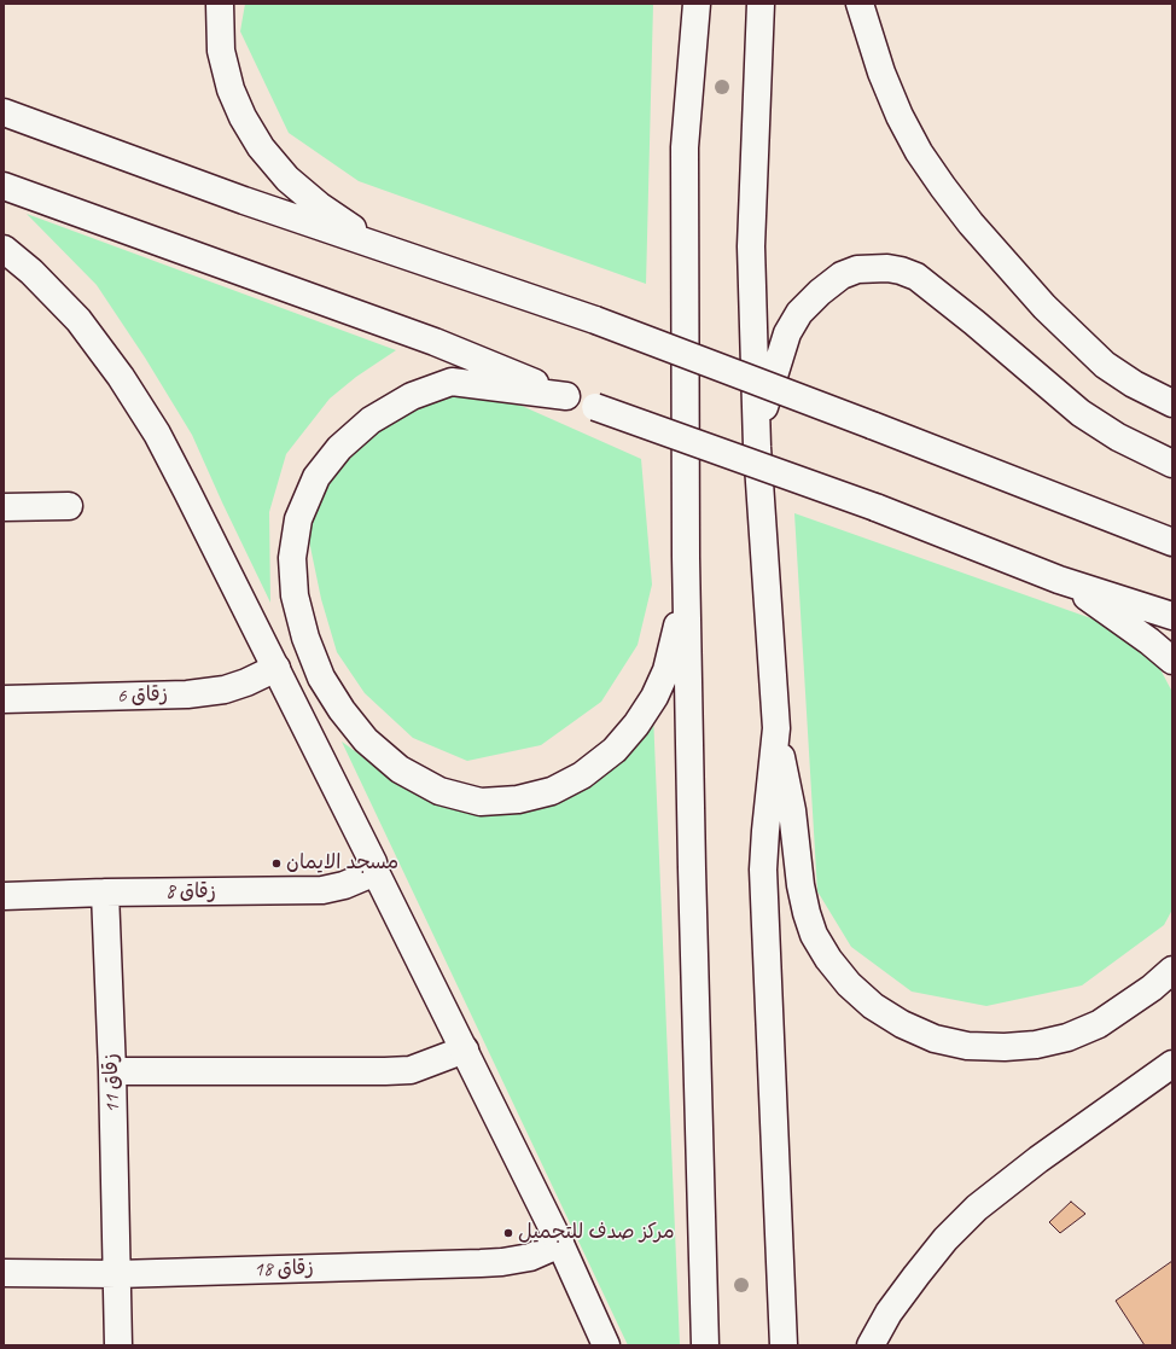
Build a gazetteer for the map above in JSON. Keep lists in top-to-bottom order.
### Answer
{
  "streets": {
    "main road": [
      "زقاق 6",
      "زقاق 8",
      "زقاق 11",
      "زقاق 18"
    ]
  },
  "crossings": [
    ["زقاق 8", "زقاق 11"],
    ["زقاق 11", "زقاق 18"]
  ],
  "places": ["مسجد الايمان", "مركز صدف للتجميل"]
}
